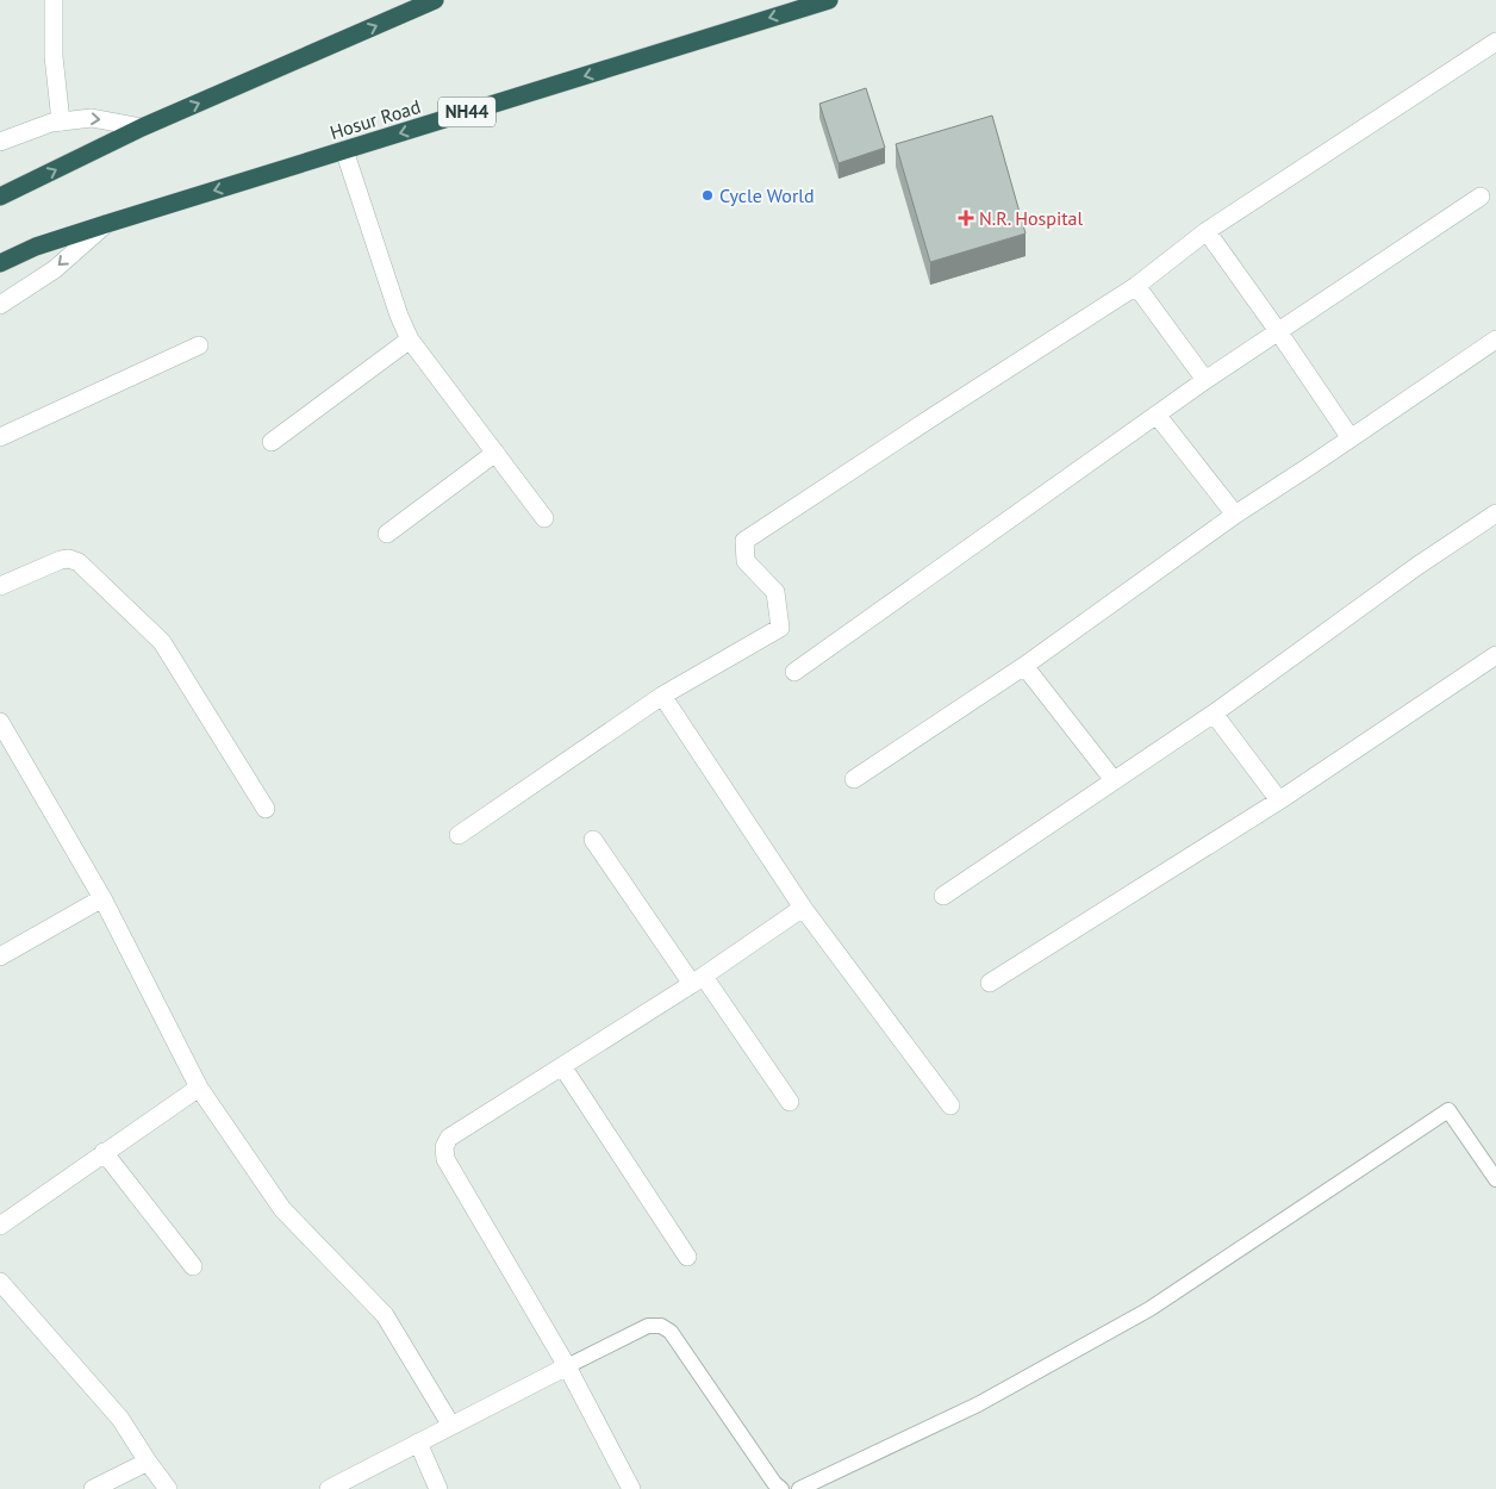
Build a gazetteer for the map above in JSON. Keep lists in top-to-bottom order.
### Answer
{
  "streets": {
    "highway": ["NH44", "Hosur Road"]
  },
  "crossings": [
    ["NH44", "Hosur Road"]
  ],
  "places": {
    "other": ["Cycle World"],
    "health": ["N.R. Hospital"]
  }
}
